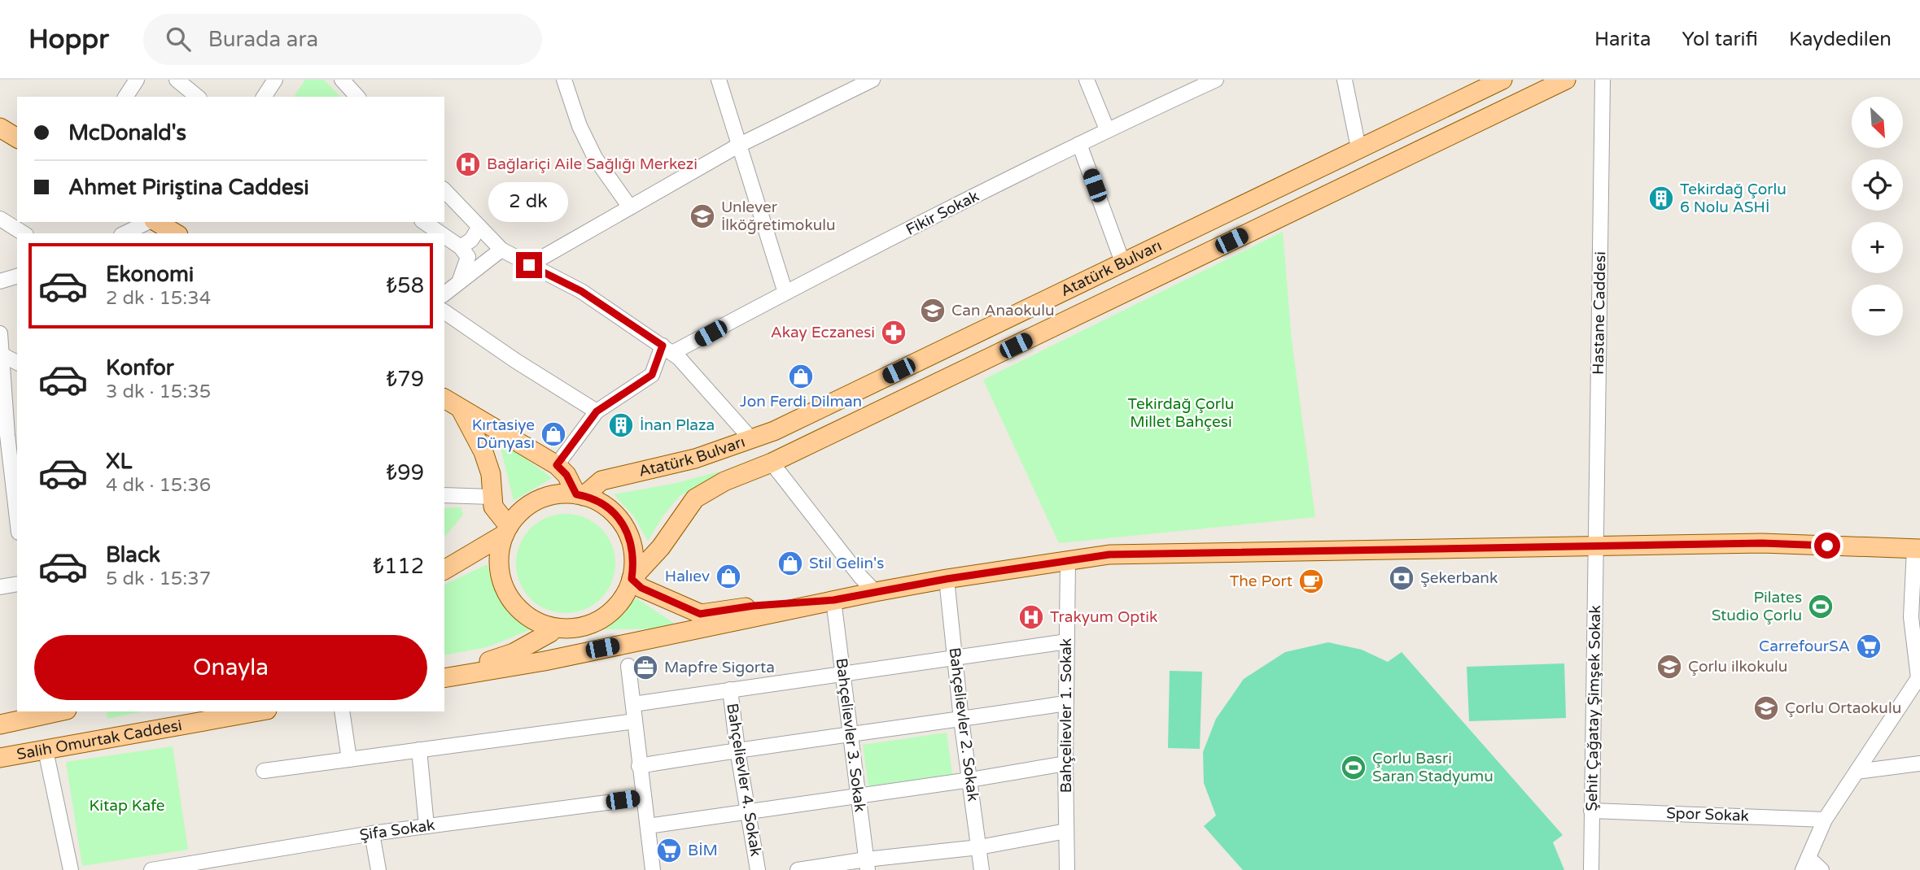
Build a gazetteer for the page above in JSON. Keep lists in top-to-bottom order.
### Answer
{
  "streets": {
    "main road": ["Atatürk Bulvarı", "Salih Omurtak Caddesi"],
    "street": [
      "Fikir Sokak",
      "Hastane Caddesi",
      "Şehit Çağatay Şimşek Sokak",
      "Bahçelievler 1. Sokak",
      "Bahçelievler 2. Sokak",
      "Bahçelievler 3. Sokak",
      "Bahçelievler 4. Sokak",
      "Spor Sokak",
      "Şifa Sokak"
    ]
  },
  "crossings": [
    ["Hastane Caddesi", "Şehit Çağatay Şimşek Sokak"],
    ["Şehit Çağatay Şimşek Sokak", "Spor Sokak"]
  ],
  "parks": ["Tekirdağ Çorlu Millet Bahçesi", "Kitap Kafe"],
  "places": {
    "hospital": ["Bağlariçi Aile Sağlığı Merkezi", "Trakyum Optik"],
    "building": ["Tekirdağ Çorlu 6 Nolu ASHİ", "İnan Plaza"],
    "school or university": [
      "Unlever İlköğretimokulu",
      "Can Anaokulu",
      "Çorlu ilkokulu",
      "Çorlu Ortaokulu"
    ],
    "pharmacy": ["Akay Eczanesi"],
    "shop": [
      "Jon Ferdi Dilman",
      "Kırtasiye Dünyası",
      "Stil Gelin's",
      "Halıev"
    ],
    "bank": ["Şekerbank"],
    "cafe": ["The Port"],
    "sports": ["Pilates Studio Çorlu", "Çorlu Basri Saran Stadyumu"],
    "supermarket": ["CarrefourSA", "BİM"],
    "office": ["Mapfre Sigorta"]
  },
  "north": "bottom right",
  "page": {
    "header": "Hoppr",
    "search": "Burada ara",
    "nav": ["Harita", "Yol tarifi", "Kaydedilen"],
    "map_buttons": ["+", "−"],
    "banner": ["McDonald's", "Ahmet Piriştina Caddesi"],
    "bubble": "2 dk",
    "list": [
      {
        "name": "Ekonomi",
        "note": "2 dk · 15:34",
        "value": "₺58"
      },
      {
        "name": "Konfor",
        "note": "3 dk · 15:35",
        "value": "₺79"
      },
      {
        "name": "XL",
        "note": "4 dk · 15:36",
        "value": "₺99"
      },
      {
        "name": "Black",
        "note": "5 dk · 15:37",
        "value": "₺112"
      }
    ],
    "buttons": "Onayla"
  }
}
